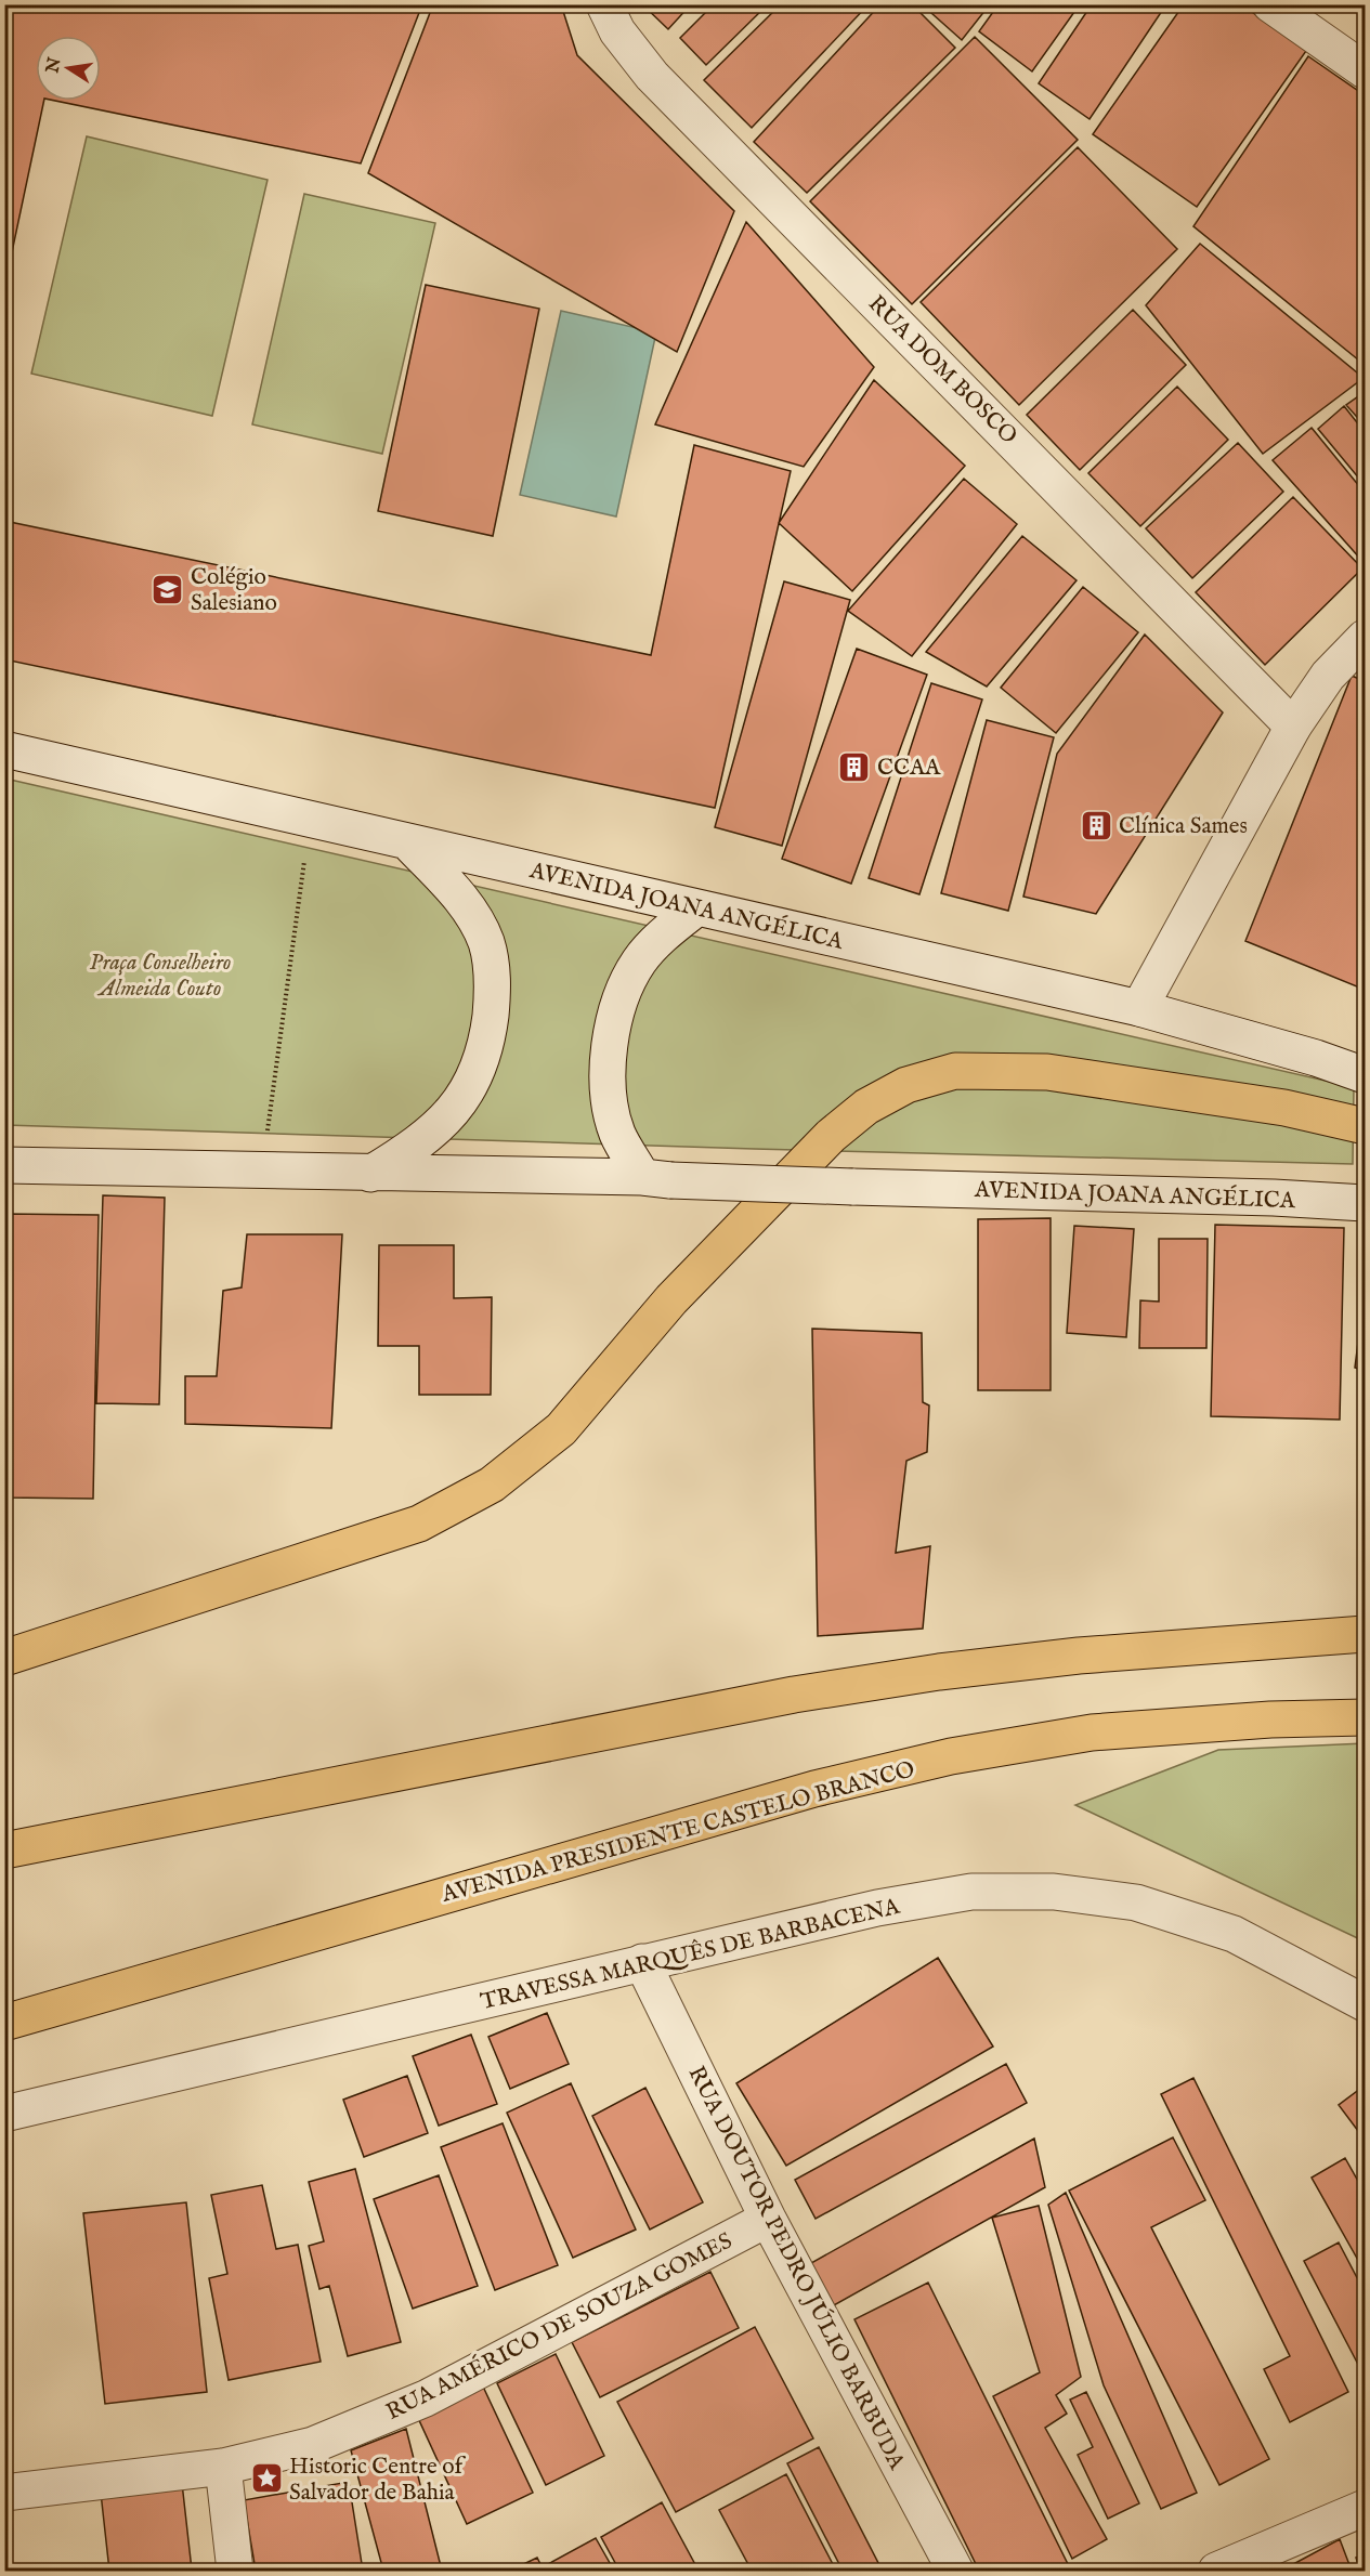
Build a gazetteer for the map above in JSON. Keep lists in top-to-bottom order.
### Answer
{
  "streets": {
    "main road": ["AVENIDA PRESIDENTE CASTELO BRANCO"],
    "street": [
      "RUA DOM BOSCO",
      "AVENIDA JOANA ANGÉLICA",
      "TRAVESSA MARQUÊS DE BARBACENA",
      "RUA DOUTOR PEDRO JÚLIO BARBUDA",
      "RUA AMÉRICO DE SOUZA GOMES"
    ]
  },
  "crossings": [
    ["TRAVESSA MARQUÊS DE BARBACENA", "RUA DOUTOR PEDRO JÚLIO BARBUDA"],
    ["RUA DOUTOR PEDRO JÚLIO BARBUDA", "RUA AMÉRICO DE SOUZA GOMES"]
  ],
  "parks": ["Praça Conselheiro Almeida Couto"],
  "places": {
    "school or university": ["Colégio Salesiano"],
    "building": ["CCAA", "Clínica Sames"],
    "place": ["Historic Centre of Salvador de Bahia"]
  },
  "north": "left"
}
